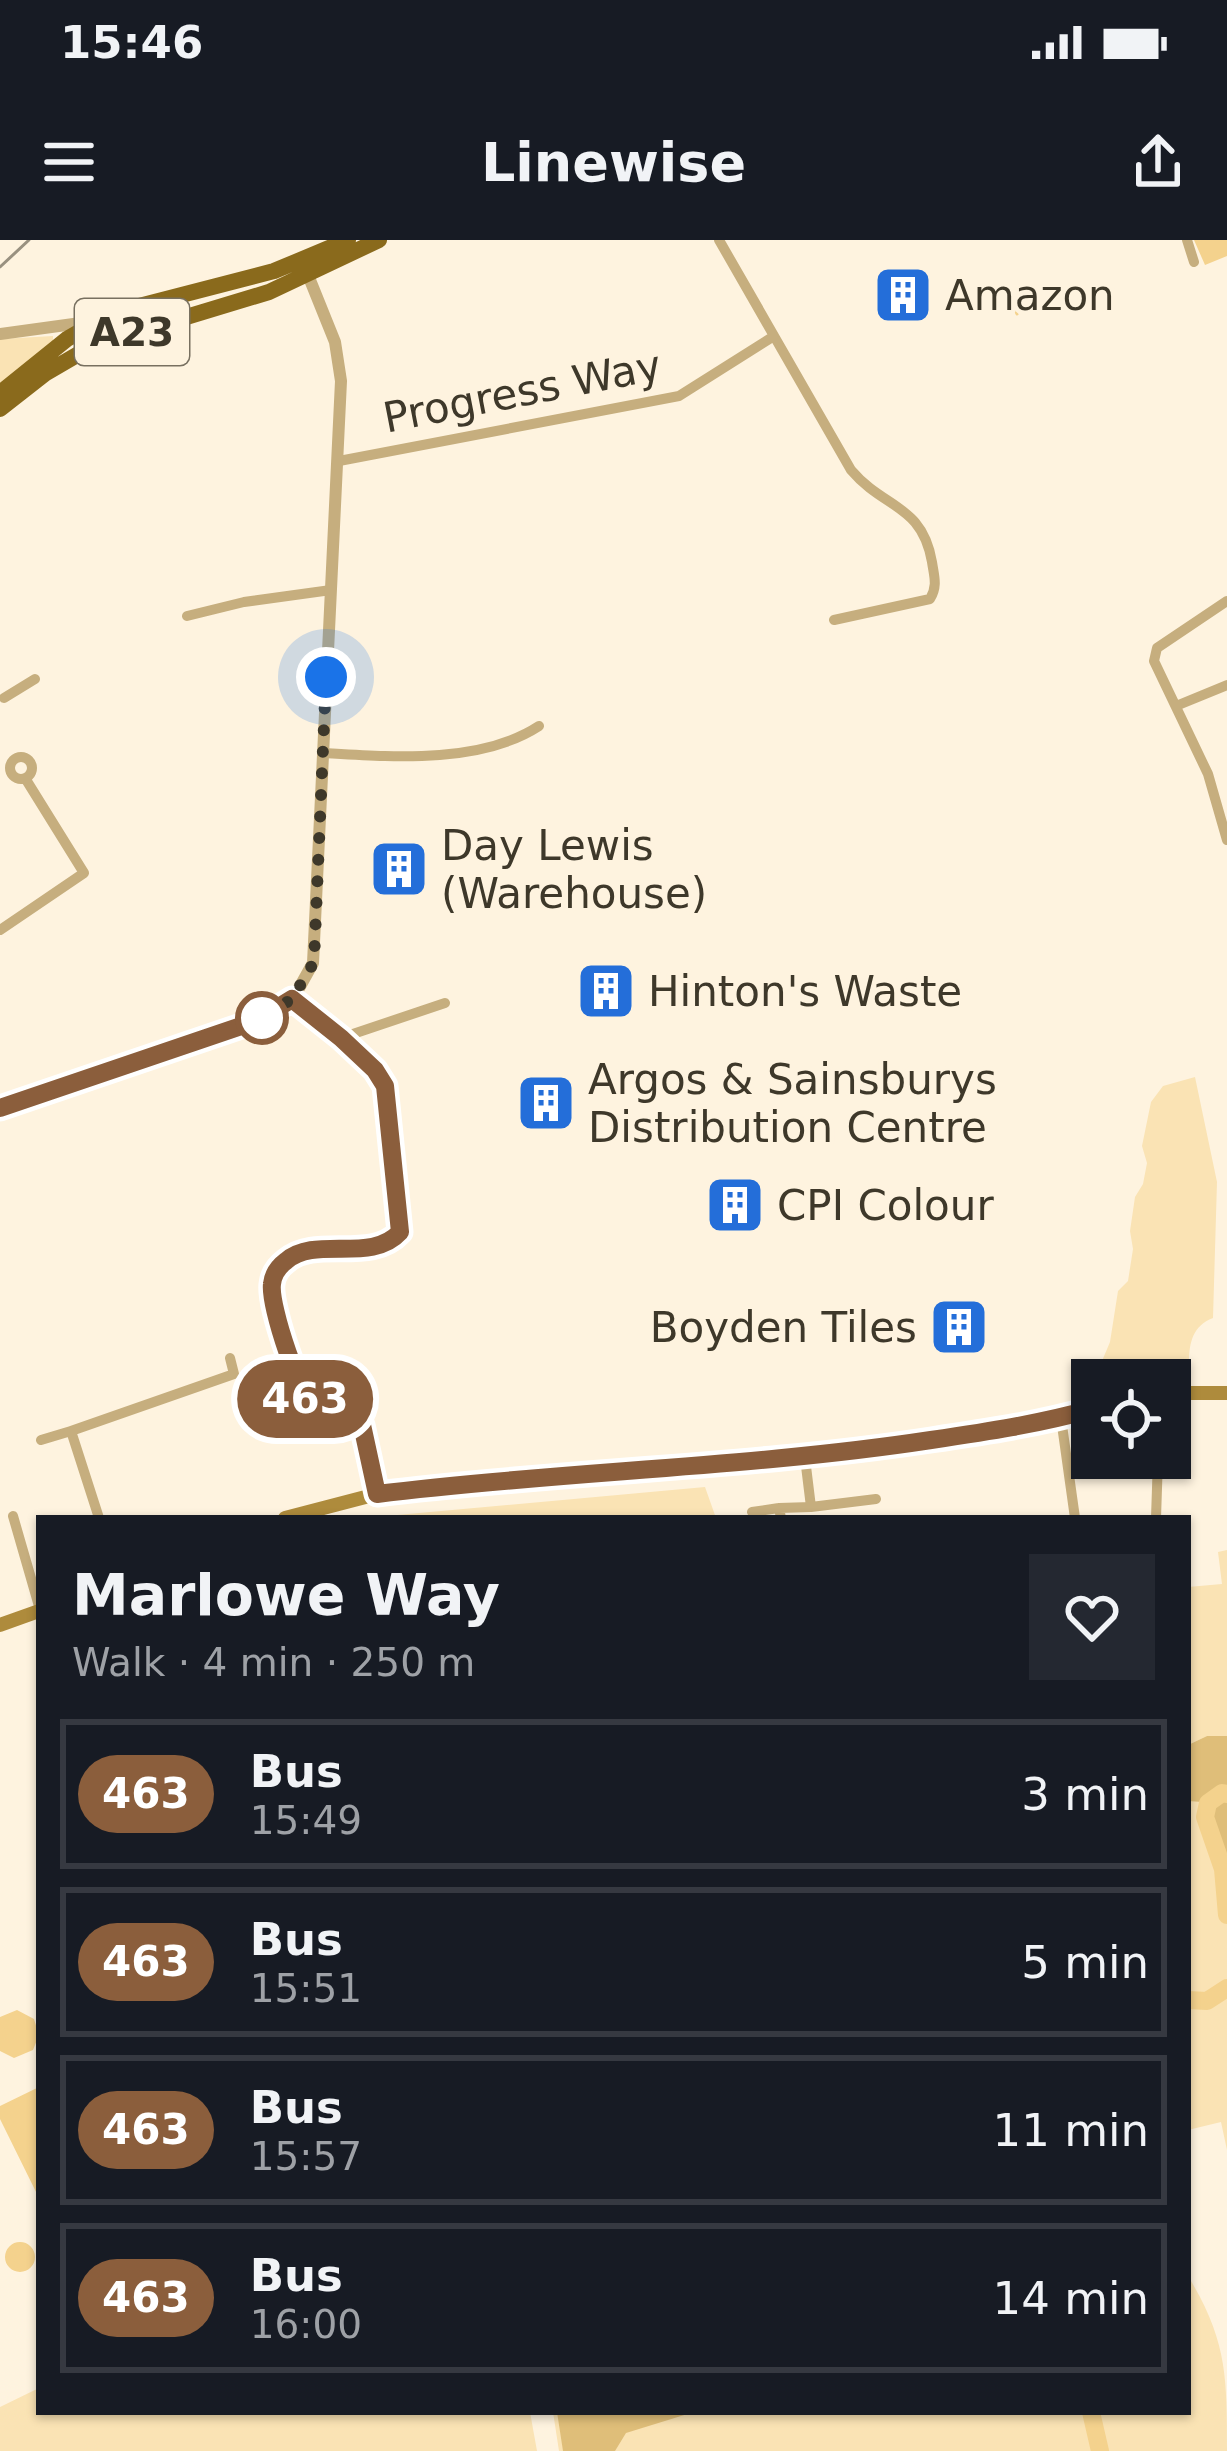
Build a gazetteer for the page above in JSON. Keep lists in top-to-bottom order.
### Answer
{
  "streets": {
    "highway": ["A23"],
    "street": ["Progress Way"]
  },
  "places": {
    "building": [
      "Amazon",
      "Day Lewis (Warehouse)",
      "Hinton's Waste",
      "Argos & Sainsburys Distribution Centre",
      "CPI Colour",
      "Boyden Tiles"
    ]
  },
  "lines": ["bus line 463"],
  "page": {
    "status": "15:46",
    "header": "Linewise",
    "on_map": "463",
    "heading": ["Marlowe Way", "Walk · 4 min · 250 m"],
    "list": [
      {
        "mark": "463",
        "name": "Bus",
        "note": "15:49",
        "value": "3 min"
      },
      {
        "mark": "463",
        "name": "Bus",
        "note": "15:51",
        "value": "5 min"
      },
      {
        "mark": "463",
        "name": "Bus",
        "note": "15:57",
        "value": "11 min"
      },
      {
        "mark": "463",
        "name": "Bus",
        "note": "16:00",
        "value": "14 min"
      }
    ]
  }
}
